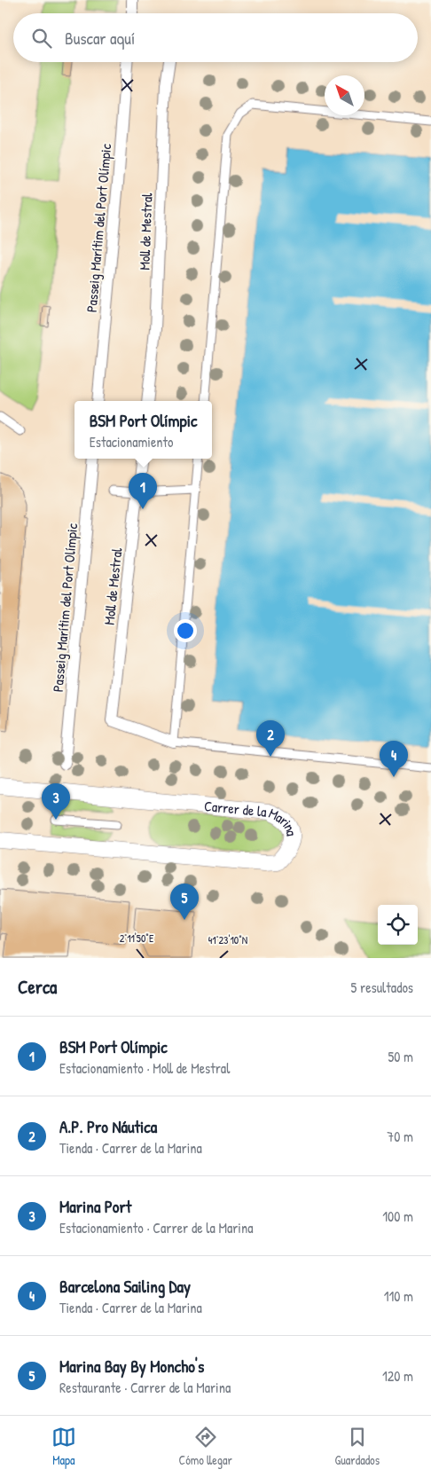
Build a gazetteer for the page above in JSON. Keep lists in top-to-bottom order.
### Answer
{
  "streets": {
    "street": ["Passeig Marítim del Port Olímpic", "Moll de Mestral", "Carrer de la Marina"]
  },
  "north": "top left",
  "page": {
    "search": "Buscar aquí",
    "popup": ["BSM Port Olímpic", "Estacionamiento"],
    "pins": [
      "1",
      "2",
      "4",
      "3",
      "5"
    ],
    "heading": ["Cerca", "5 resultados"],
    "list": [
      {
        "mark": "1",
        "name": "BSM Port Olímpic",
        "note": "Estacionamiento · Moll de Mestral",
        "value": "50 m"
      },
      {
        "mark": "2",
        "name": "A.P. Pro Náutica",
        "note": "Tienda · Carrer de la Marina",
        "value": "70 m"
      },
      {
        "mark": "3",
        "name": "Marina Port",
        "note": "Estacionamiento · Carrer de la Marina",
        "value": "100 m"
      },
      {
        "mark": "4",
        "name": "Barcelona Sailing Day",
        "note": "Tienda · Carrer de la Marina",
        "value": "110 m"
      },
      {
        "mark": "5",
        "name": "Marina Bay By Moncho's",
        "note": "Restaurante · Carrer de la Marina",
        "value": "120 m"
      }
    ],
    "nav": ["Mapa", "Cómo llegar", "Guardados"]
  },
  "coordinates": ["2°11'50\"E", "41°23'10\"N"]
}
